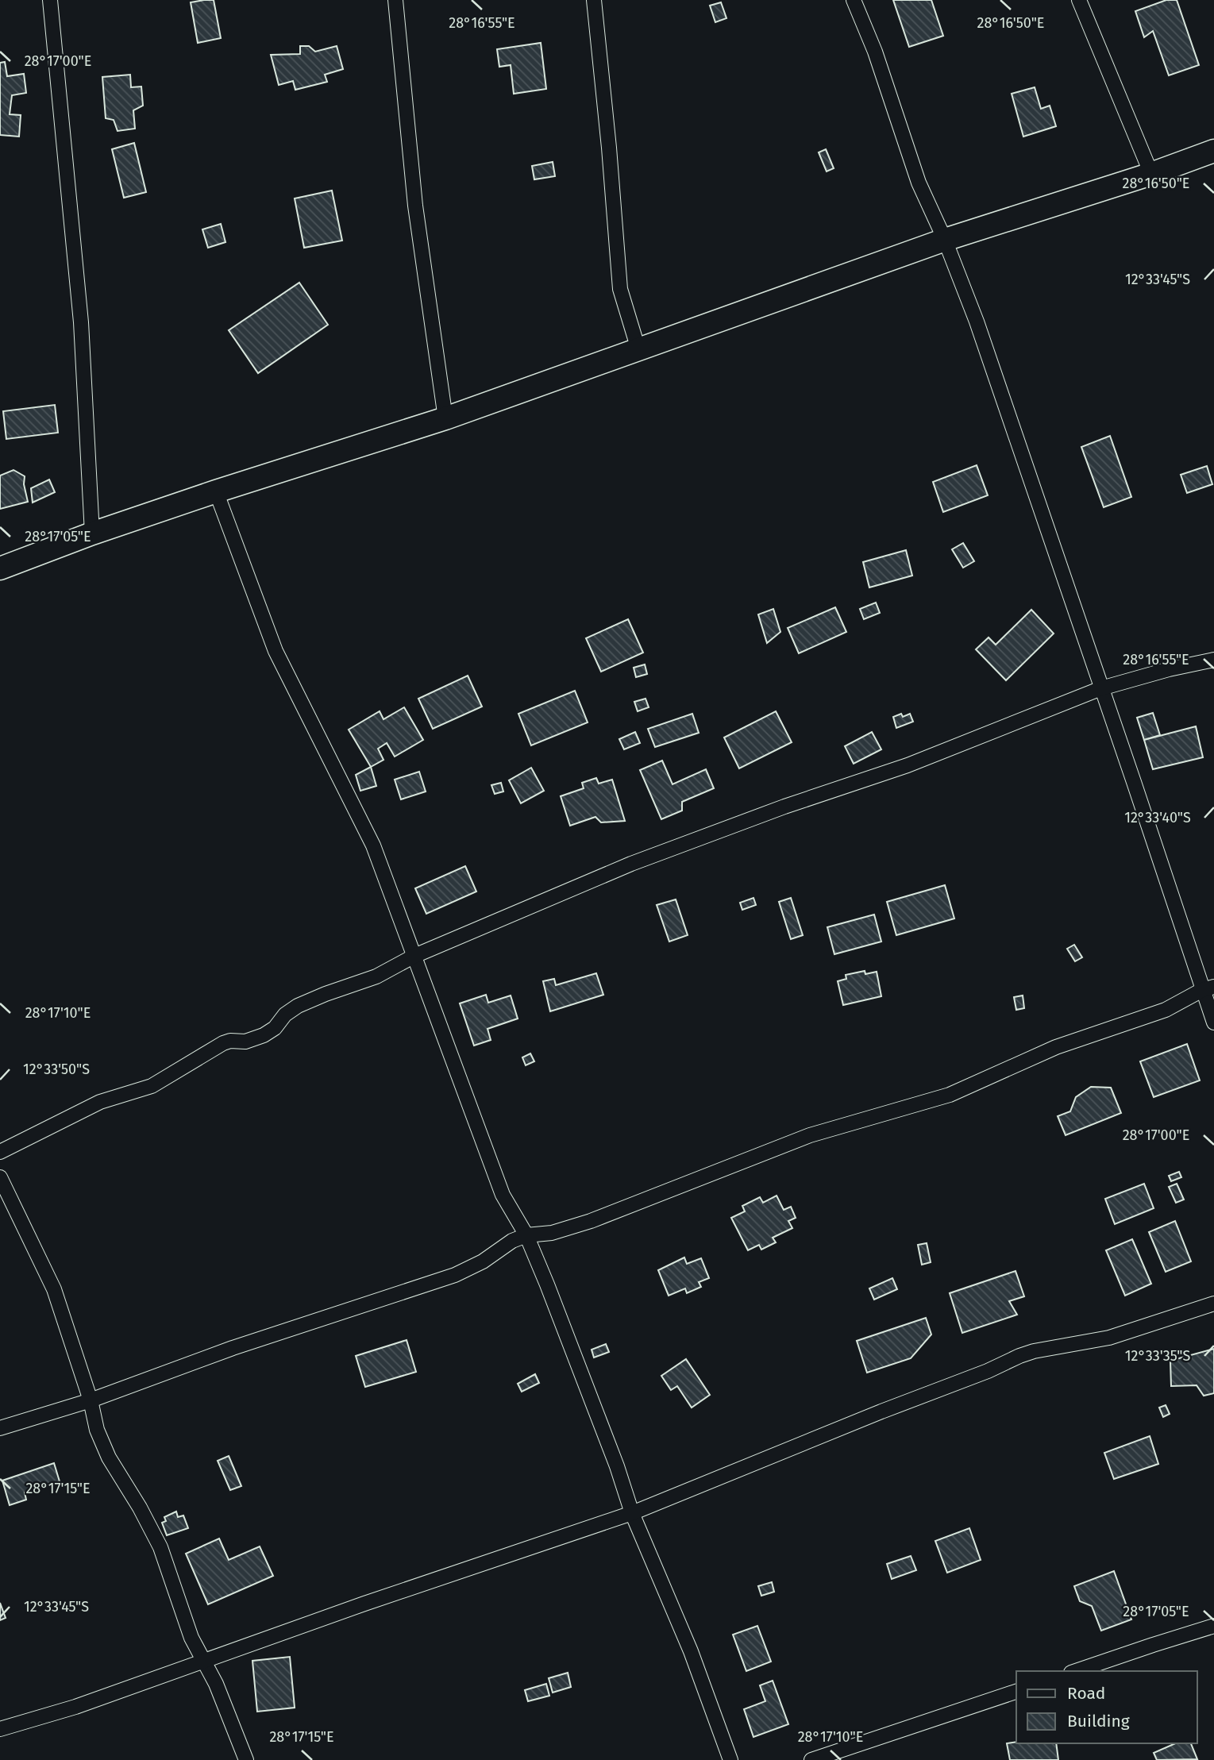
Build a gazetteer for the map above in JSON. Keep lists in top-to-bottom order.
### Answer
{
  "legend": ["Road", "Building"],
  "coordinates": [
    "28°16'50\"E",
    "28°16'55\"E",
    "28°17'00\"E",
    "12°33'45\"S",
    "28°17'05\"E",
    "12°33'40\"S",
    "28°17'10\"E",
    "12°33'50\"S",
    "12°33'35\"S",
    "28°17'15\"E"
  ]
}
